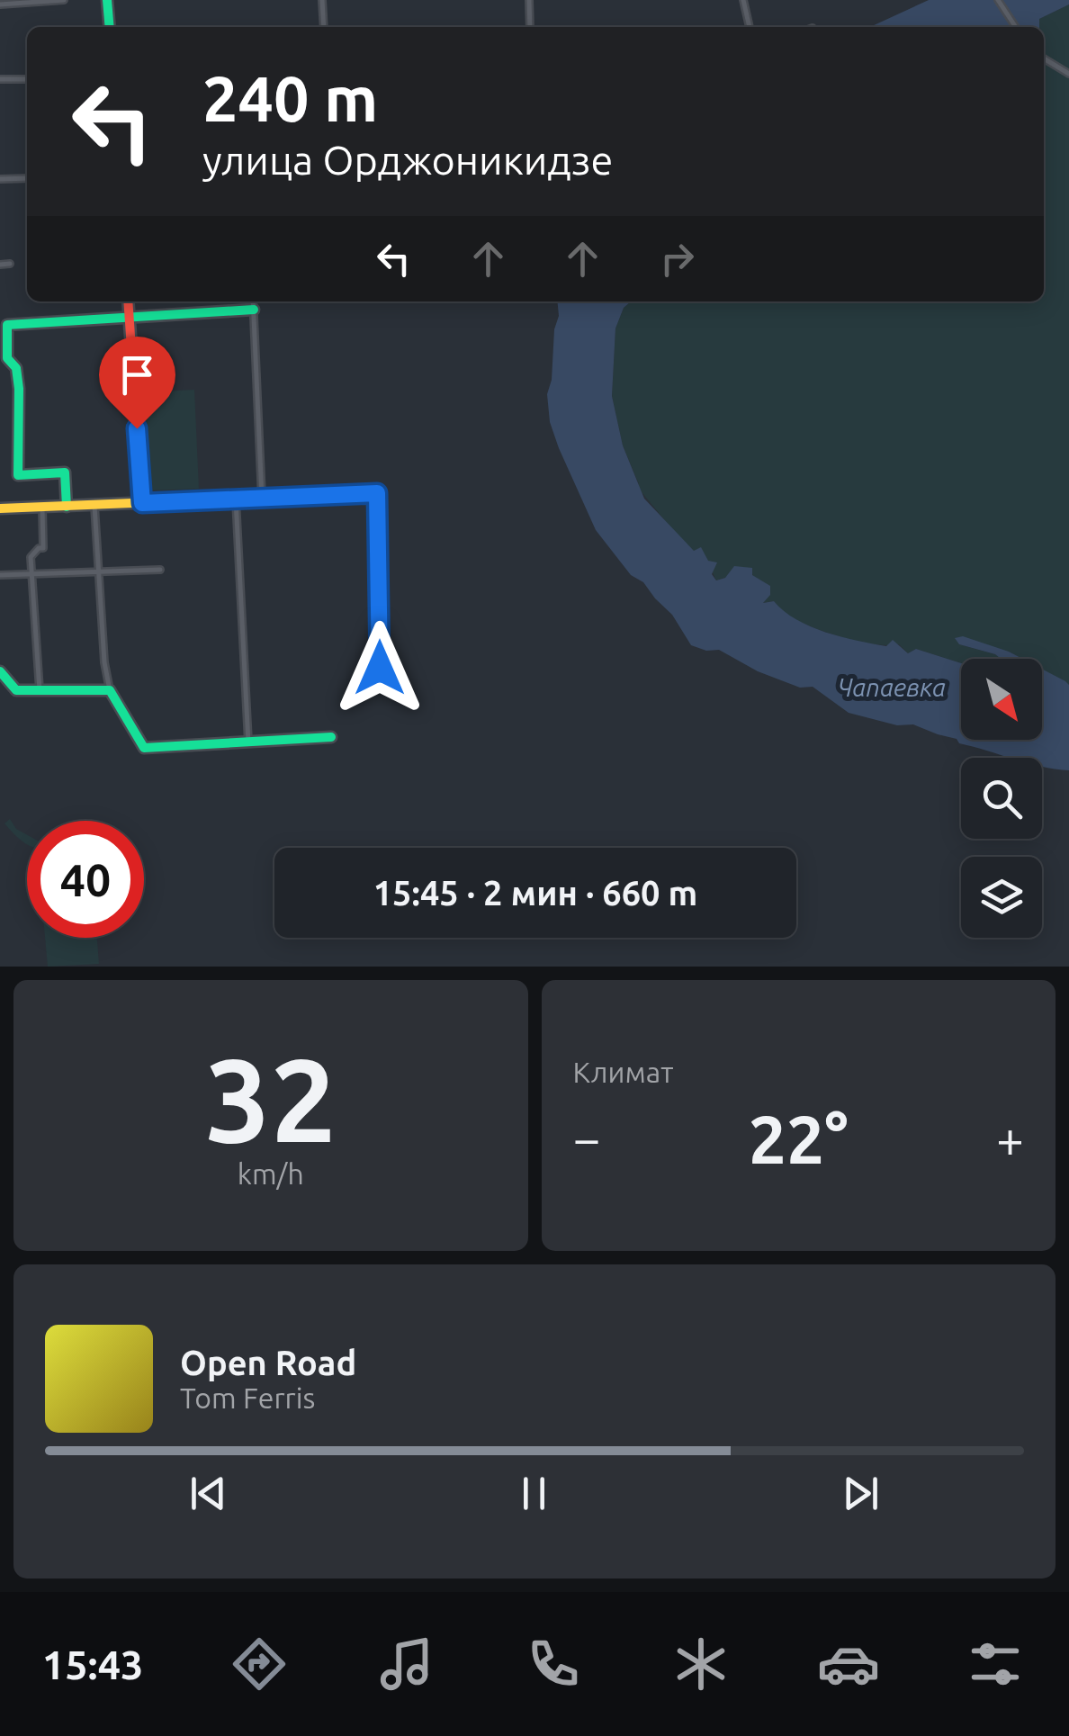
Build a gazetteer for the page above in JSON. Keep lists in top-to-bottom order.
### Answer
{
  "water": ["Чапаевка"],
  "north": "bottom right",
  "page": {
    "turn": ["240 m", "улица Орджоникидзе"],
    "limit": "40",
    "trip": "15:45 · 2 мин · 660 m",
    "tile": [
      ["32", "km/h"],
      "Климат"
    ],
    "heat": ["−", "22°", "+"],
    "song": ["Open Road", "Tom Ferris"],
    "tabs": "15:43"
  }
}
